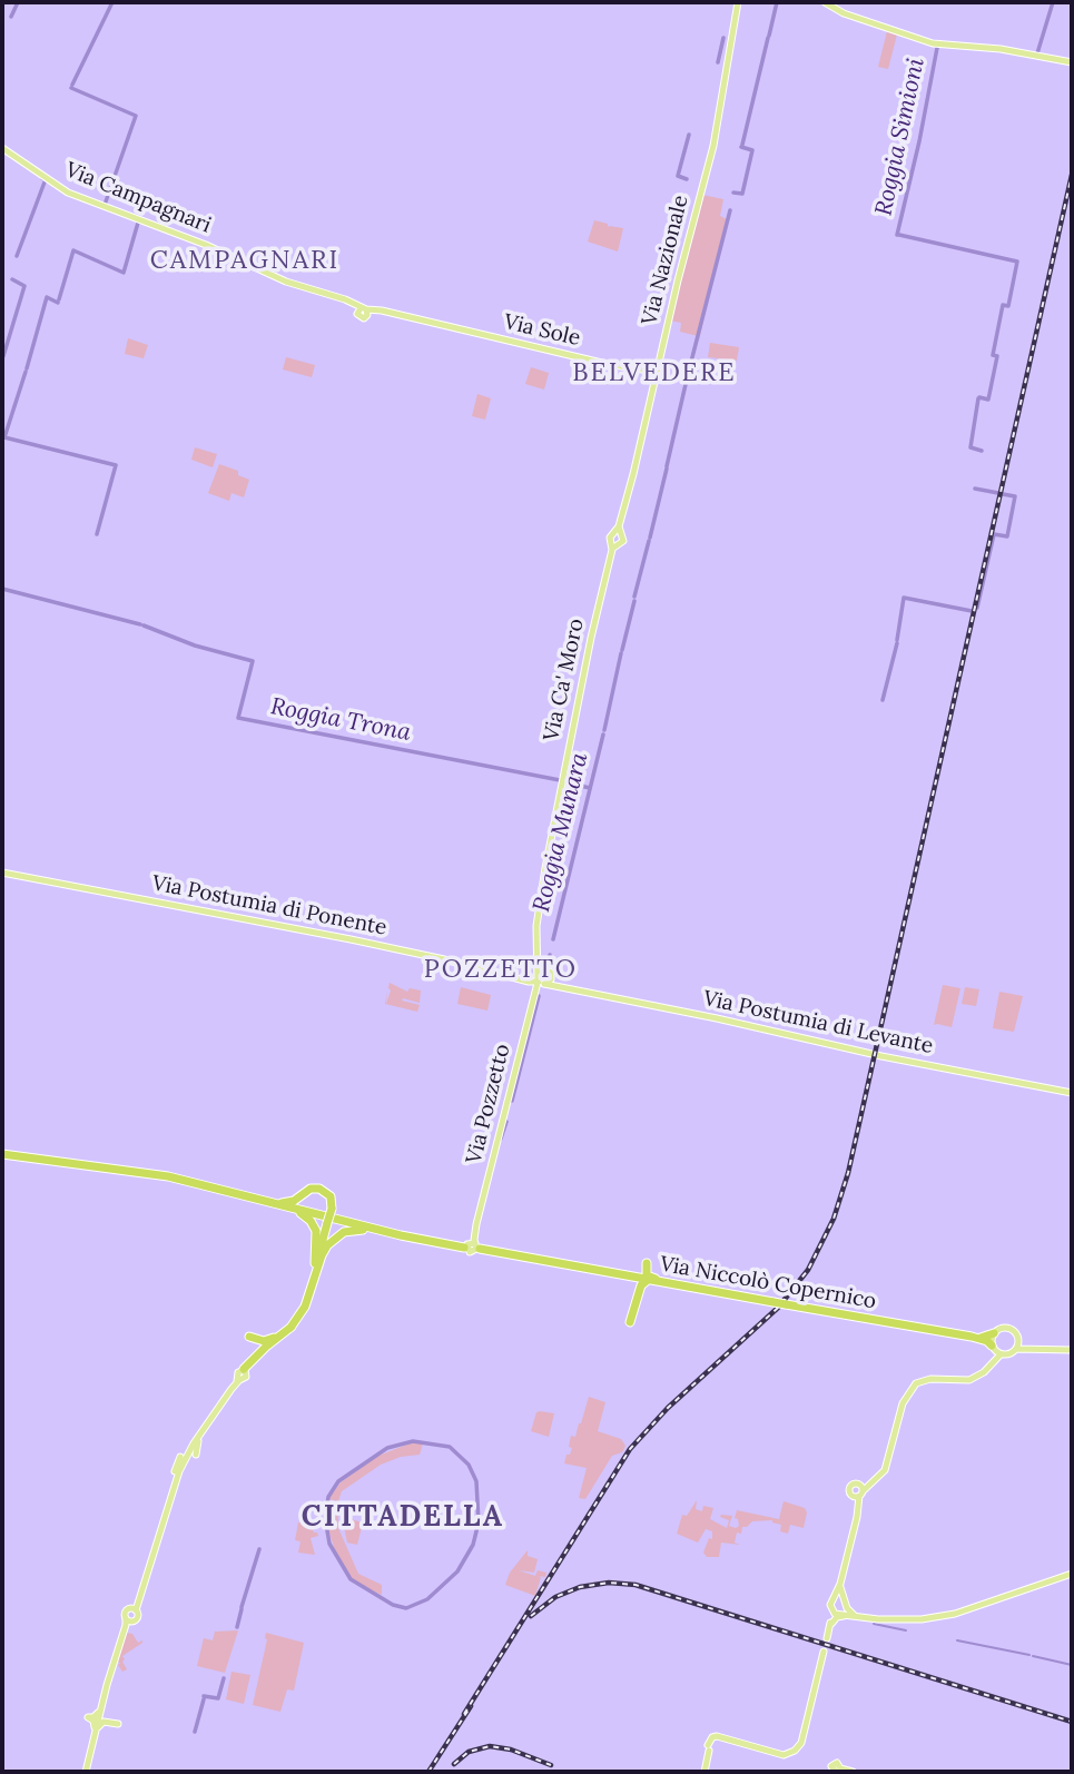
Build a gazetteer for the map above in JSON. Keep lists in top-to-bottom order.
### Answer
{
  "streets": {
    "highway": ["Via Niccolò Copernico"],
    "main road": [
      "Via Campagnari",
      "Via Nazionale",
      "Via Sole",
      "Via Ca' Moro",
      "Via Postumia di Ponente",
      "Via Postumia di Levante",
      "Via Pozzetto"
    ]
  },
  "crossings": [
    ["Via Campagnari", "Via Sole"],
    ["Via Nazionale", "Via Sole"],
    ["Via Nazionale", "Via Ca' Moro"],
    ["Via Ca' Moro", "Via Pozzetto"],
    ["Via Postumia di Ponente", "Via Postumia di Levante"],
    ["Via Postumia di Ponente", "Via Pozzetto"],
    ["Via Postumia di Levante", "Via Pozzetto"],
    ["Via Pozzetto", "Via Niccolò Copernico"]
  ],
  "districts": [
    "CAMPAGNARI",
    "BELVEDERE",
    "POZZETTO",
    "CITTADELLA"
  ],
  "water": ["Roggia Simioni", "Roggia Trona", "Roggia Munara"]
}
